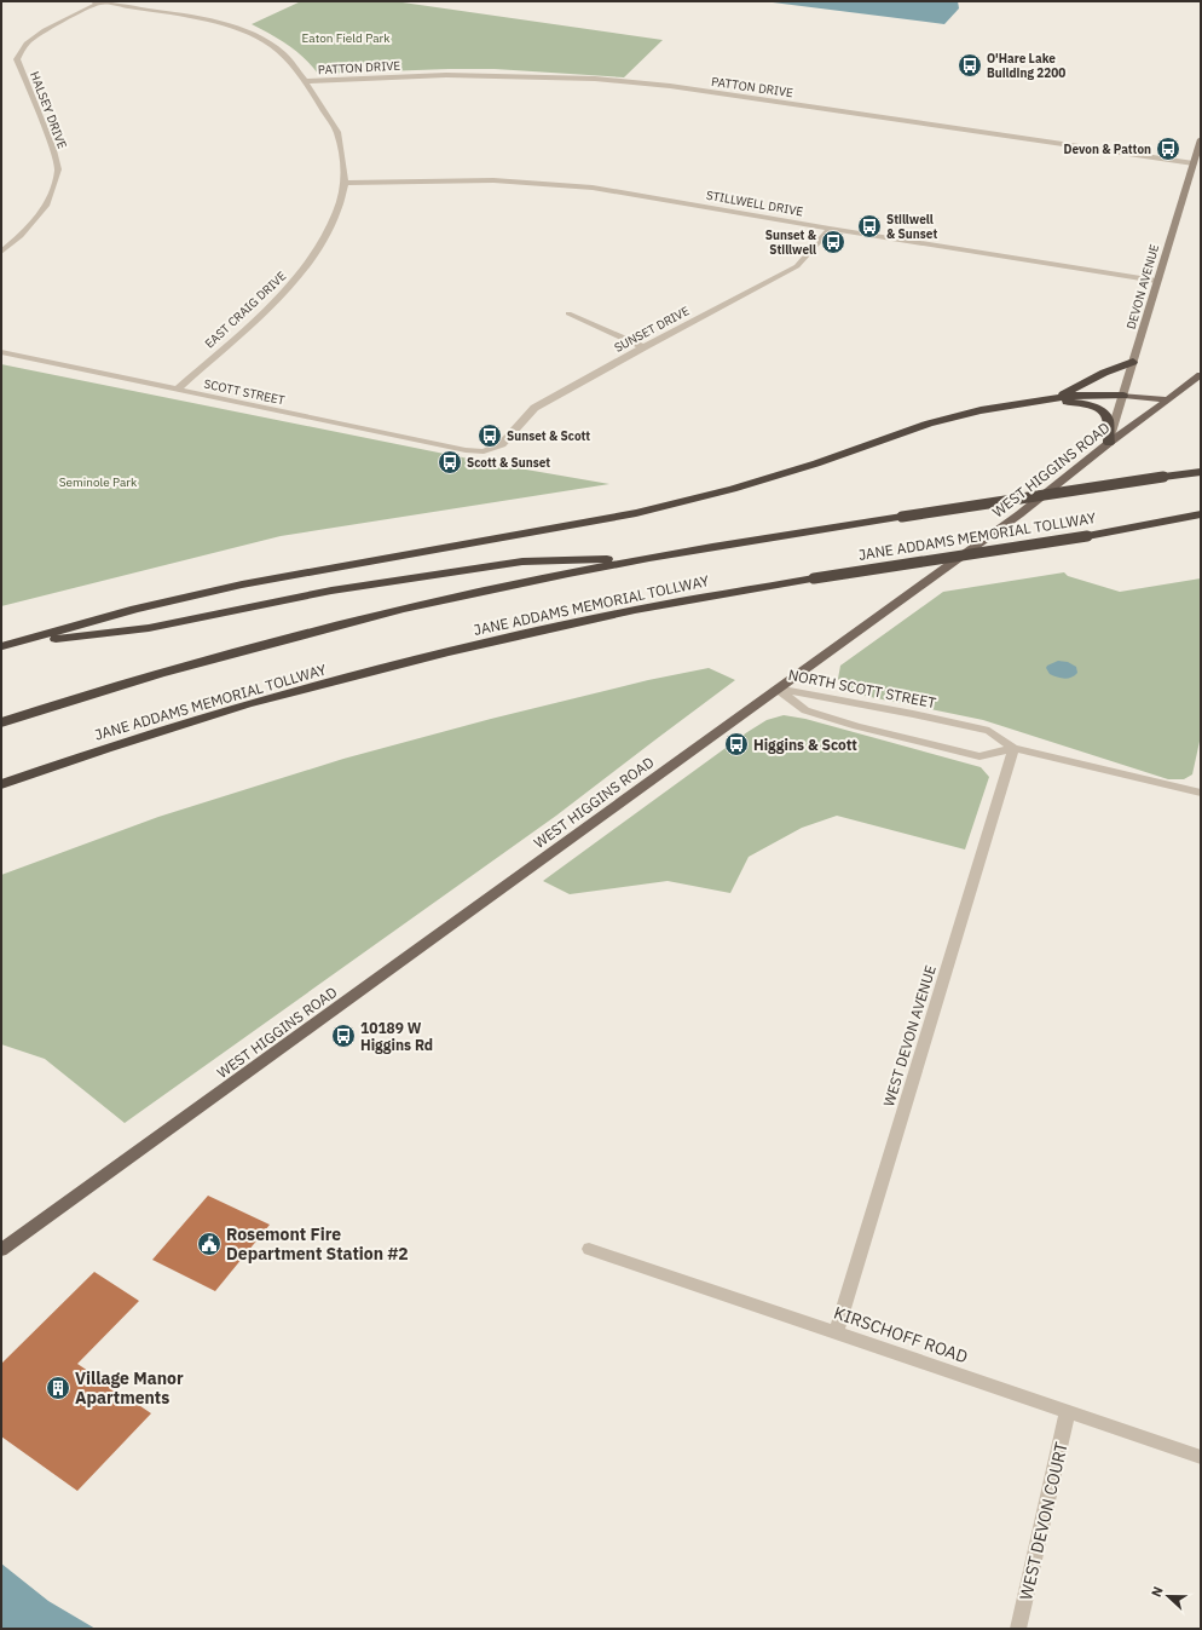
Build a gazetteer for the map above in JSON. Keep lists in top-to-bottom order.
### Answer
{
  "streets": {
    "highway": ["JANE ADDAMS MEMORIAL TOLLWAY"],
    "main road": ["DEVON AVENUE", "WEST HIGGINS ROAD"],
    "street": [
      "PATTON DRIVE",
      "HALSEY DRIVE",
      "STILLWELL DRIVE",
      "EAST CRAIG DRIVE",
      "SUNSET DRIVE",
      "SCOTT STREET",
      "NORTH SCOTT STREET",
      "WEST DEVON AVENUE",
      "KIRSCHOFF ROAD",
      "WEST DEVON COURT"
    ]
  },
  "crossings": [
    ["PATTON DRIVE", "DEVON AVENUE"],
    ["PATTON DRIVE", "EAST CRAIG DRIVE"],
    ["HALSEY DRIVE", "EAST CRAIG DRIVE"],
    ["STILLWELL DRIVE", "DEVON AVENUE"],
    ["STILLWELL DRIVE", "EAST CRAIG DRIVE"],
    ["STILLWELL DRIVE", "SUNSET DRIVE"],
    ["DEVON AVENUE", "WEST HIGGINS ROAD"],
    ["EAST CRAIG DRIVE", "SCOTT STREET"],
    ["SUNSET DRIVE", "SCOTT STREET"],
    ["WEST HIGGINS ROAD", "NORTH SCOTT STREET"],
    ["NORTH SCOTT STREET", "WEST DEVON AVENUE"],
    ["WEST DEVON AVENUE", "KIRSCHOFF ROAD"],
    ["KIRSCHOFF ROAD", "WEST DEVON COURT"]
  ],
  "parks": ["Eaton Field Park", "Seminole Park"],
  "places": {
    "bus stop": [
      "O'Hare Lake Building 2200",
      "Devon & Patton",
      "Stillwell & Sunset",
      "Sunset & Stillwell",
      "Sunset & Scott",
      "Scott & Sunset",
      "Higgins & Scott",
      "10189 W Higgins Rd"
    ],
    "public building": ["Rosemont Fire Department Station #2"],
    "building": ["Village Manor Apartments"]
  },
  "north": "left"
}
